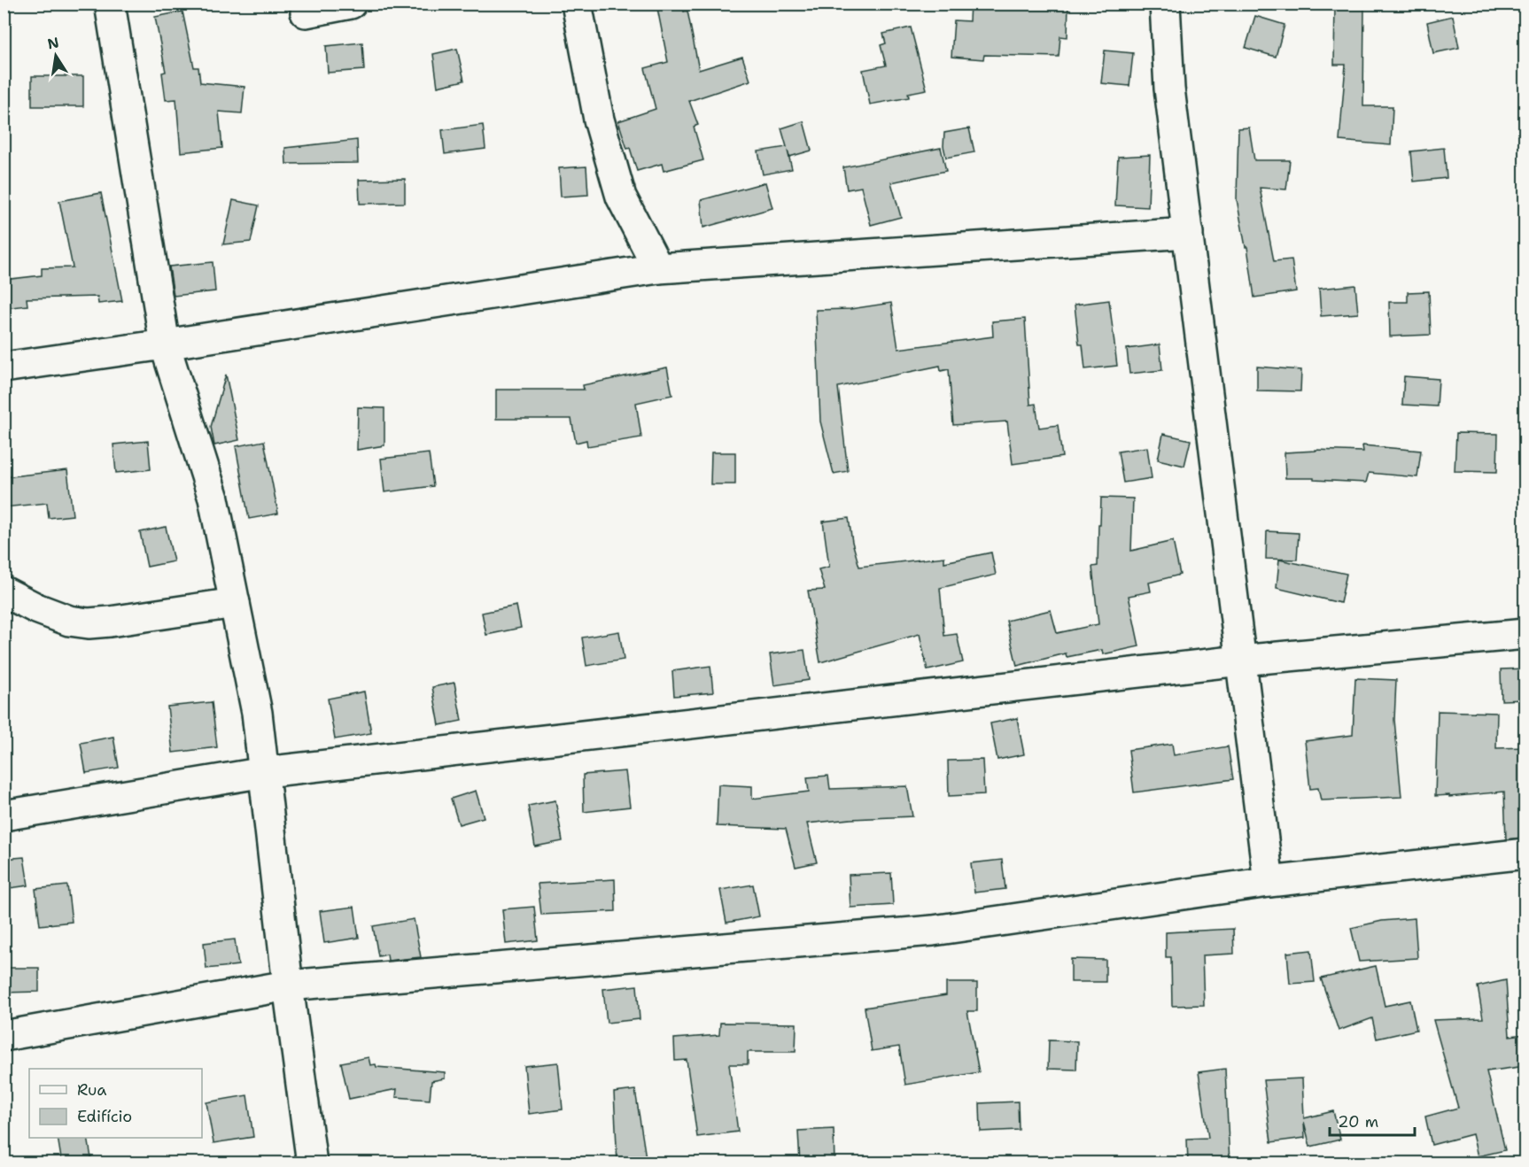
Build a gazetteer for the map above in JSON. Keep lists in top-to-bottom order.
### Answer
{
  "legend": ["Rua", "Edifício"],
  "scale_bar": "20 m",
  "north": "top"
}
